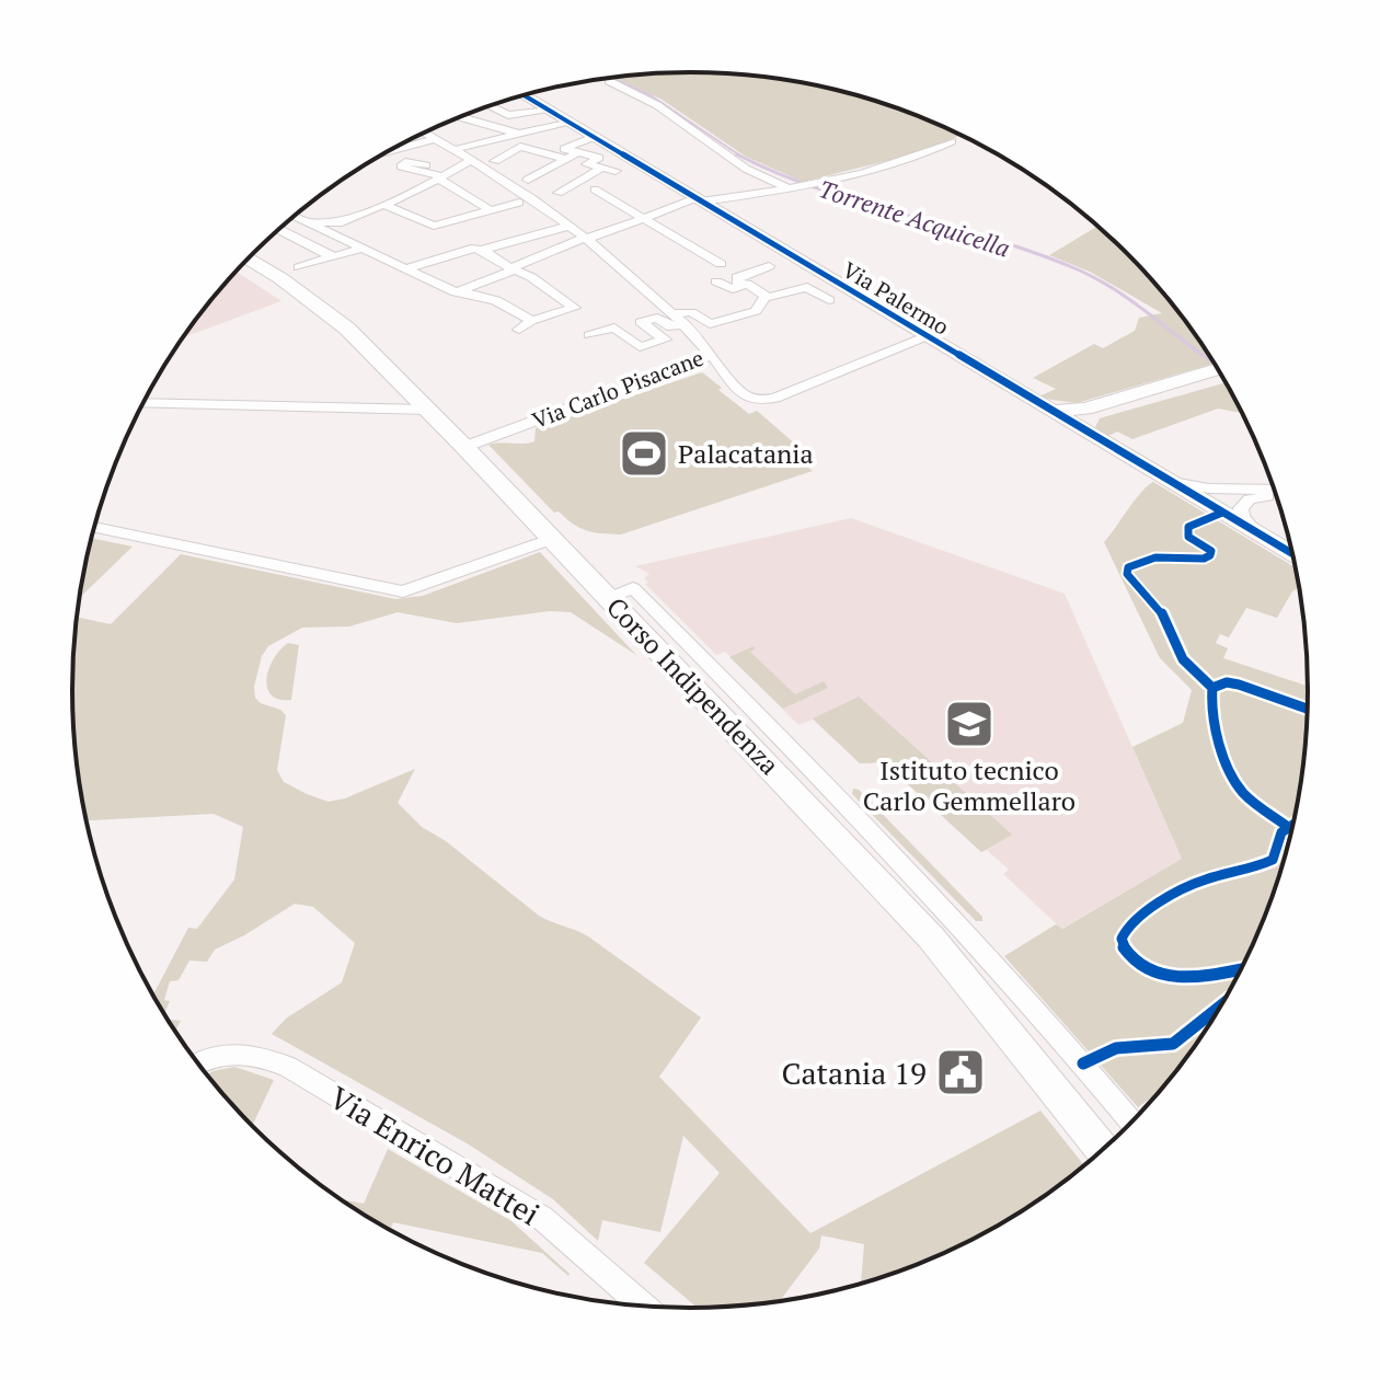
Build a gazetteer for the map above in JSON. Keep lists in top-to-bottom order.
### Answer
{
  "streets": {
    "main road": ["Via Palermo", "Corso Indipendenza"],
    "street": ["Via Carlo Pisacane", "Via Enrico Mattei"]
  },
  "crossings": [
    ["Via Carlo Pisacane", "Corso Indipendenza"]
  ],
  "water": ["Torrente Acquicella"],
  "places": {
    "sports": ["Palacatania"],
    "school or university": ["Istituto tecnico Carlo Gemmellaro"],
    "public building": ["Catania 19"]
  }
}
